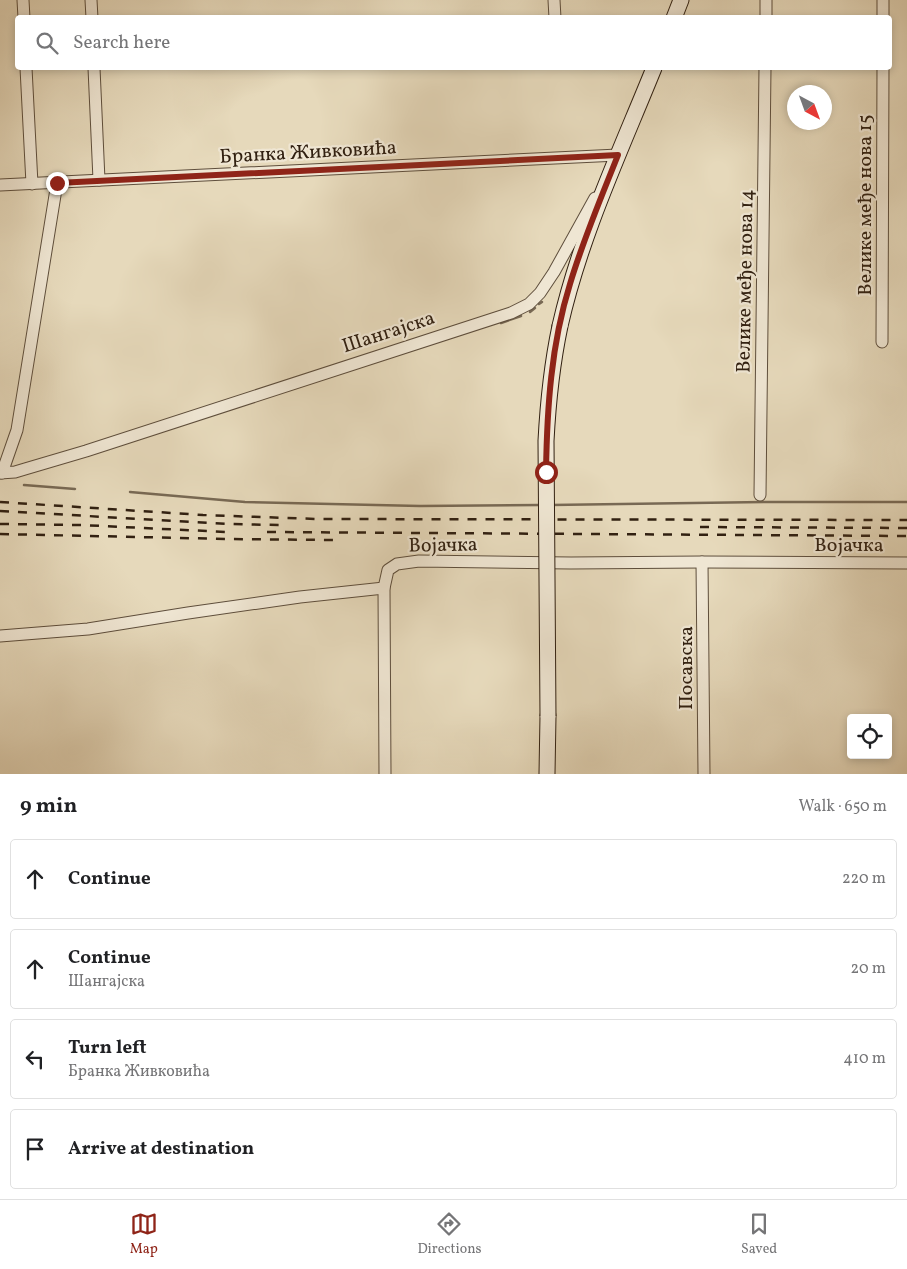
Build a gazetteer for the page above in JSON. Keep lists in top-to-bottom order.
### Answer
{
  "streets": {
    "main road": ["Шангајска"],
    "street": [
      "Бранка Живковића",
      "Велике међе нова 15",
      "Велике међе нова 14",
      "Војачка",
      "Посавска"
    ]
  },
  "crossings": [
    ["Бранка Живковића", "Шангајска"],
    ["Војачка", "Посавска"]
  ],
  "north": "bottom right",
  "page": {
    "search": "Search here",
    "heading": ["9 min", "Walk · 650 m"],
    "list": [
      ["Continue", "220 m"],
      ["Continue", "Шангајска", "20 m"],
      ["Turn left", "Бранка Живковића", "410 m"],
      "Arrive at destination"
    ],
    "nav": ["Map", "Directions", "Saved"]
  }
}
